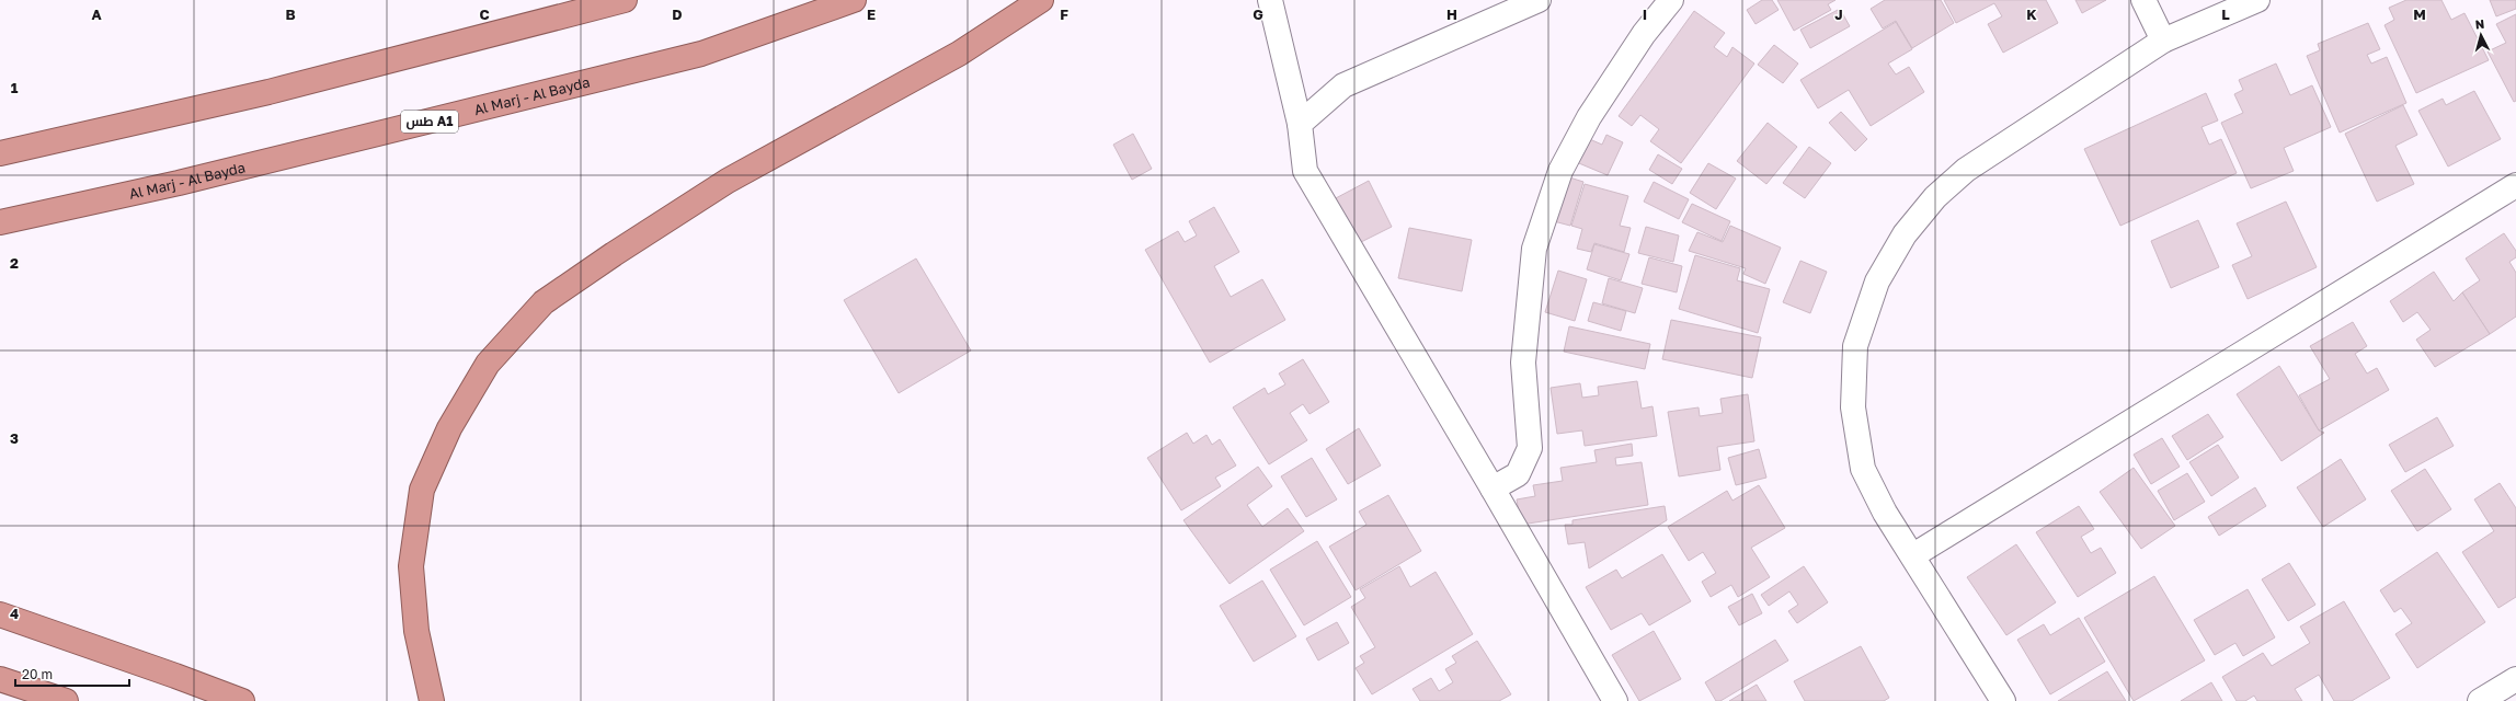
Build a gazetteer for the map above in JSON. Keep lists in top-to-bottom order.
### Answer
{
  "streets": {
    "highway": ["Al Marj - Al Bayda", "طس A1"]
  },
  "scale_bar": "20 m",
  "north": "top",
  "grid": {
    "columns": [
      "A",
      "B",
      "C",
      "D",
      "E",
      "F",
      "G",
      "H",
      "I",
      "J",
      "K",
      "L",
      "M"
    ],
    "rows": [
      "1",
      "2",
      "3",
      "4"
    ]
  }
}
